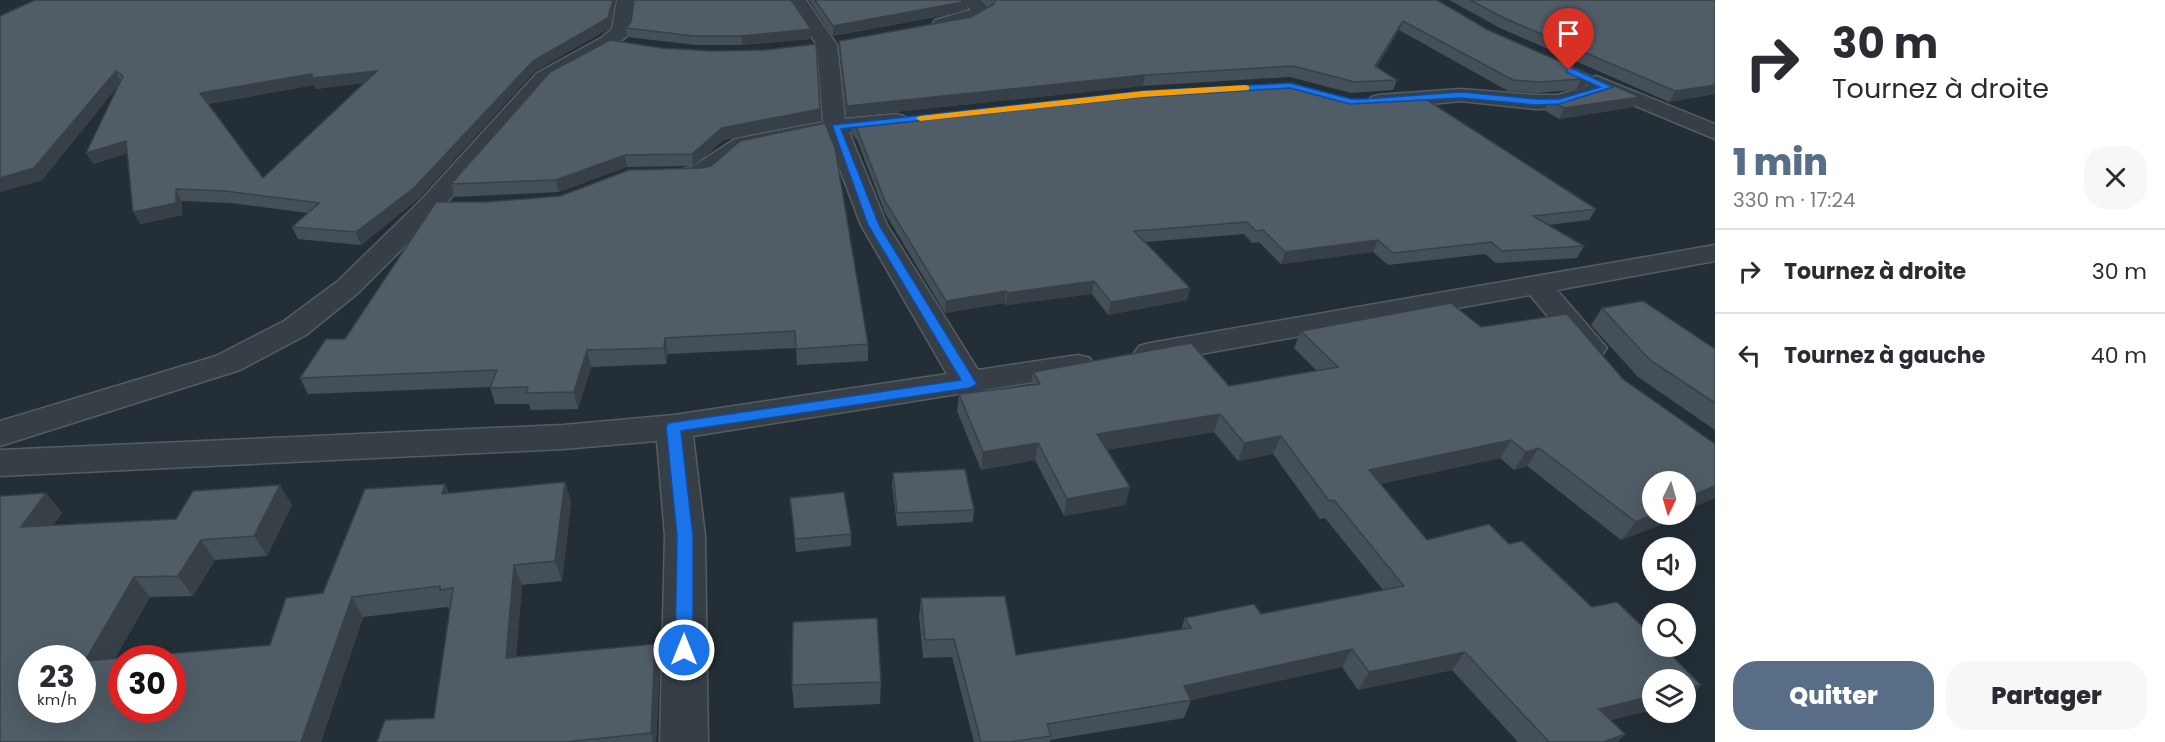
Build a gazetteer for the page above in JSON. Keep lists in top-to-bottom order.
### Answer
{
  "north": "bottom",
  "page": {
    "turn": ["30 m", "Tournez à droite"],
    "heading": ["1 min", "330 m · 17:24"],
    "list": [
      {
        "name": "Tournez à droite",
        "value": "30 m"
      },
      {
        "name": "Tournez à gauche",
        "value": "40 m"
      }
    ],
    "speed": "23 km/h",
    "limit": "30",
    "buttons": ["Quitter", "Partager"]
  }
}
